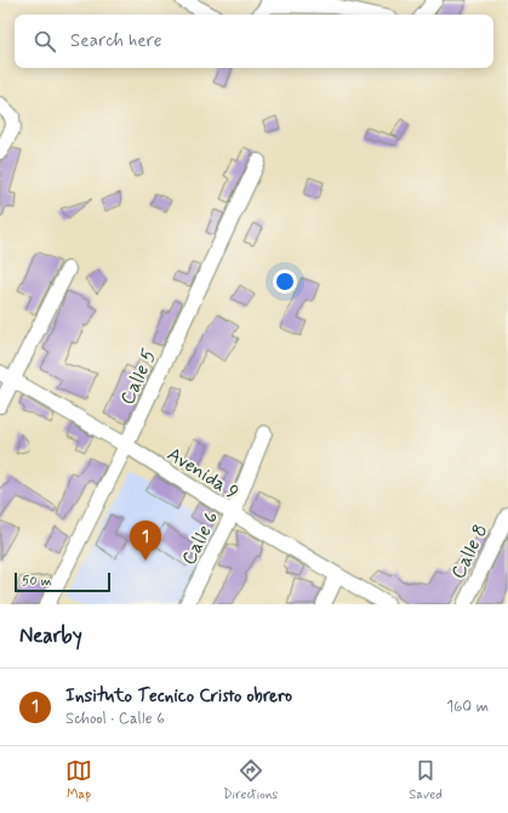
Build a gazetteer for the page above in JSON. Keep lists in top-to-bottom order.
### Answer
{
  "streets": {
    "street": [
      "Calle 5",
      "Avenida 9",
      "Calle 6",
      "Calle 8"
    ]
  },
  "crossings": [
    ["Calle 5", "Avenida 9"],
    ["Avenida 9", "Calle 6"]
  ],
  "scale_bar": "50 m",
  "page": {
    "search": "Search here",
    "pins": "1",
    "scale": "50 m",
    "heading": "Nearby",
    "list": [
      {
        "mark": "1",
        "name": "Insituto Tecnico Cristo obrero",
        "note": "School · Calle 6",
        "value": "160 m"
      }
    ],
    "nav": ["Map", "Directions", "Saved"]
  }
}
